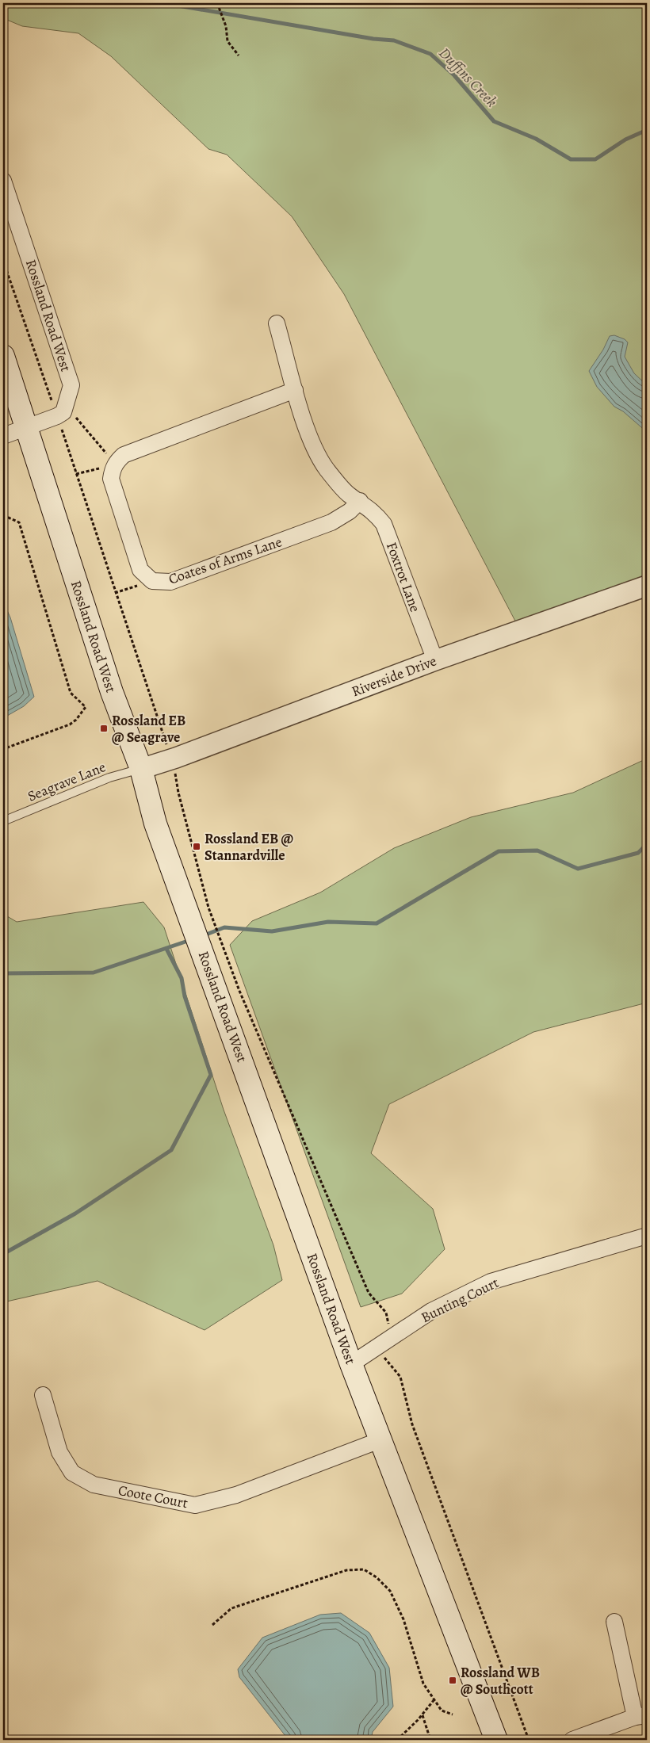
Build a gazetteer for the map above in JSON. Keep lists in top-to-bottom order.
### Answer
{
  "streets": {
    "main road": ["Rossland Road West"],
    "street": [
      "Coates of Arms Lane",
      "Foxtrot Lane",
      "Riverside Drive",
      "Bunting Court",
      "Coote Court"
    ],
    "lane": ["Seagrave Lane"]
  },
  "crossings": [
    ["Rossland Road West", "Riverside Drive"],
    ["Rossland Road West", "Seagrave Lane"],
    ["Rossland Road West", "Bunting Court"],
    ["Rossland Road West", "Coote Court"],
    ["Coates of Arms Lane", "Foxtrot Lane"],
    ["Foxtrot Lane", "Riverside Drive"],
    ["Riverside Drive", "Seagrave Lane"]
  ],
  "water": ["Duffins Creek"],
  "places": {
    "transit": ["Rossland EB @ Seagrave", "Rossland EB @ Stannardville", "Rossland WB @ Southcott"]
  }
}
